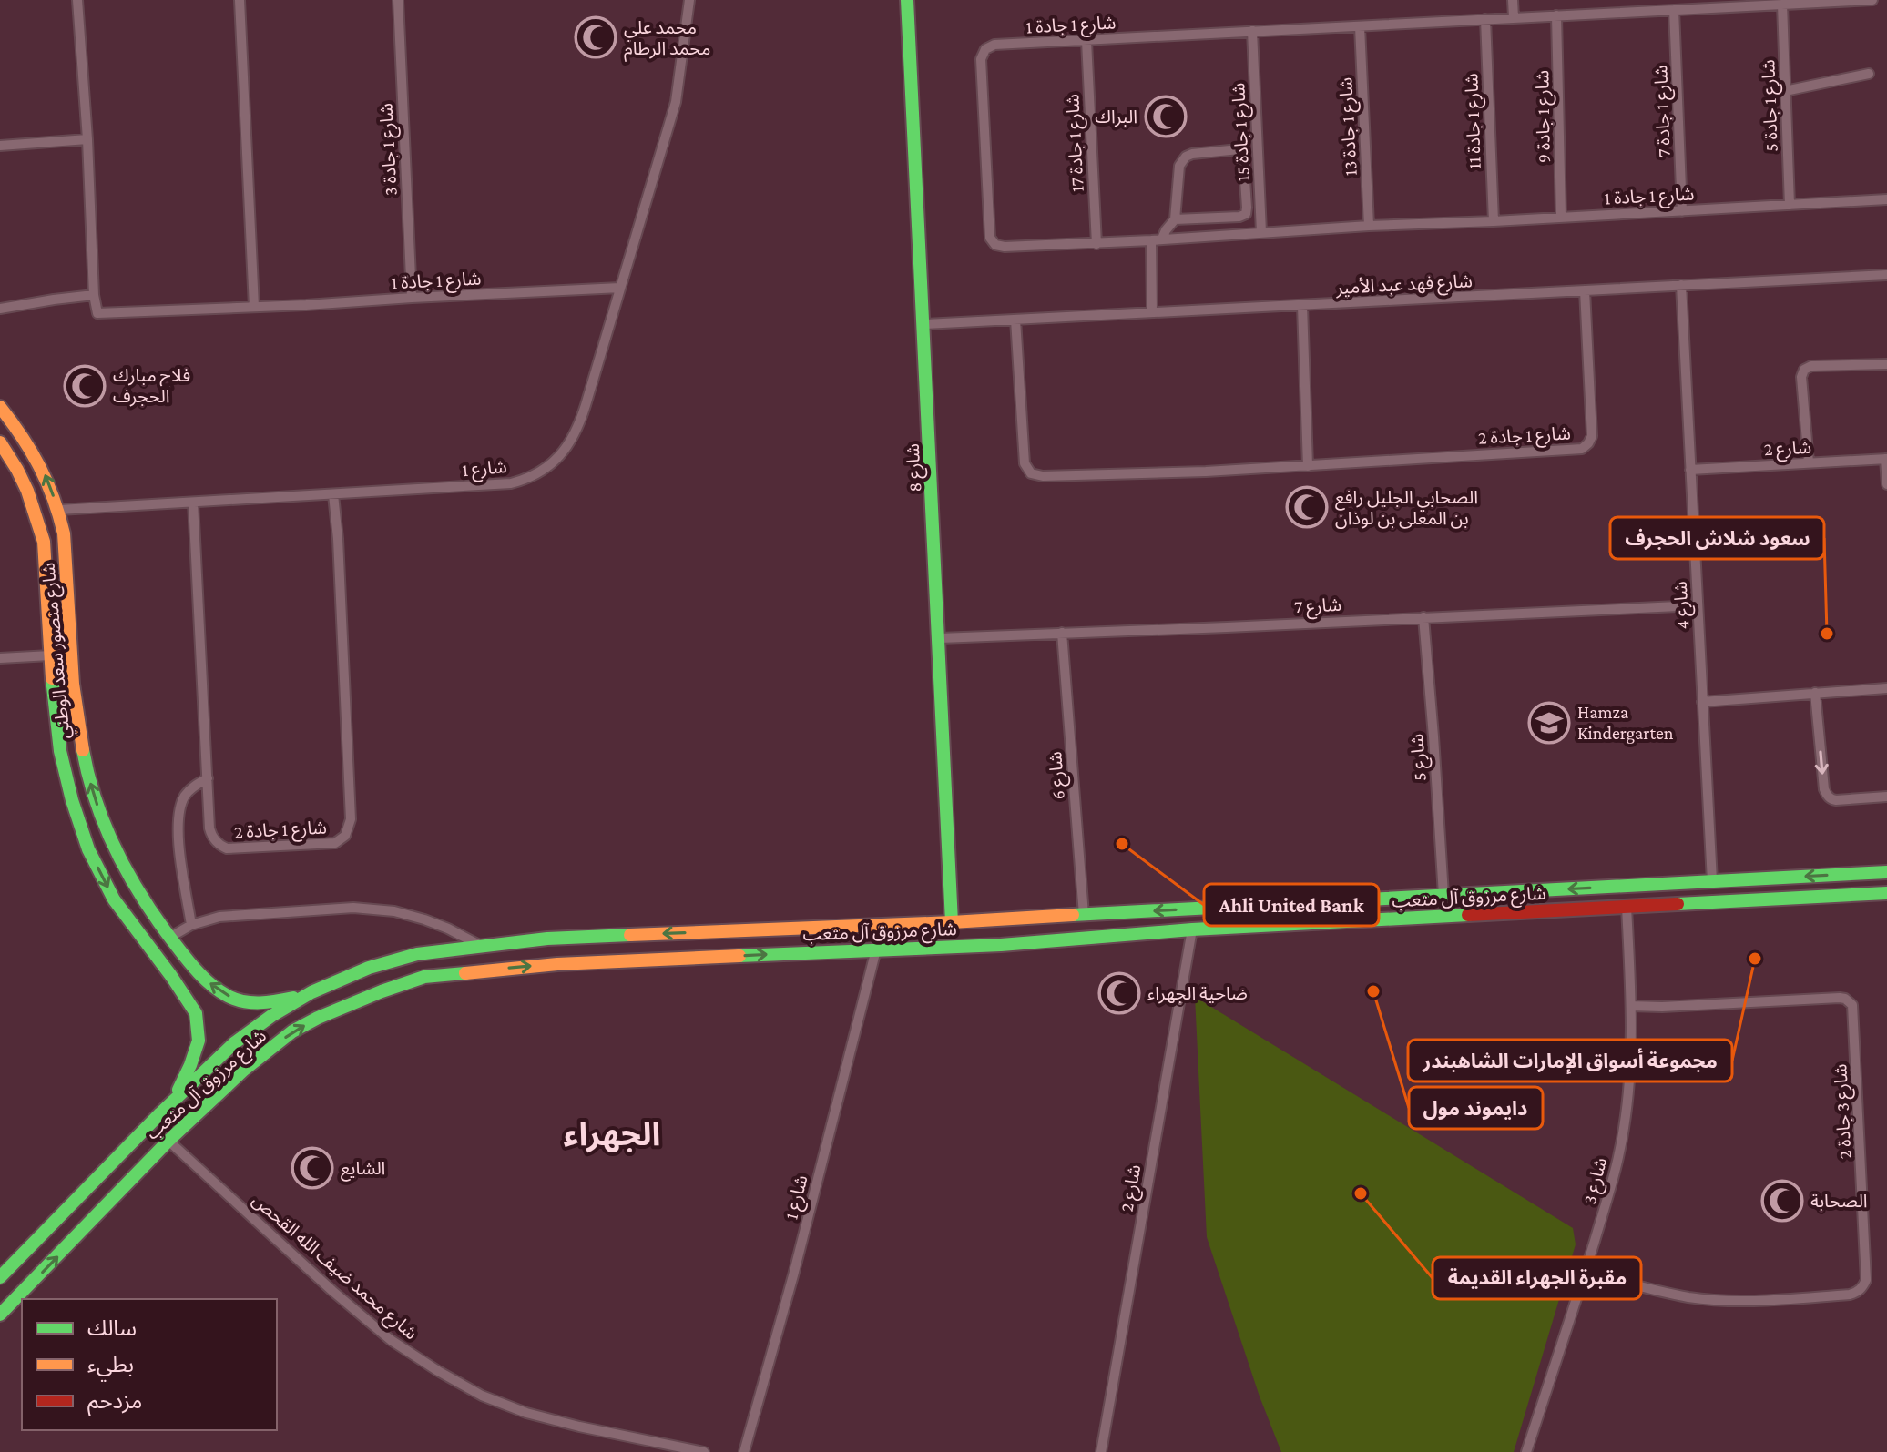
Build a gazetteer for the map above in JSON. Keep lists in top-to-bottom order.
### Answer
{
  "streets": {
    "main road": ["شارع 8", "شارع منصور سعد الوطني", "شارع مرزوق آل متعب"],
    "street": [
      "شارع 1 جادة 1",
      "شارع 1 جادة 5",
      "شارع 1 جادة 7",
      "شارع 1 جادة 9",
      "شارع 1 جادة 11",
      "شارع 1 جادة 13",
      "شارع 1 جادة 15",
      "شارع 1 جادة 17",
      "شارع 1 جادة 3",
      "شارع فهد عبد الأمير",
      "شارع 1 جادة 2",
      "شارع 2",
      "شارع 1",
      "شارع 7",
      "شارع 4",
      "شارع 5",
      "شارع 6",
      "شارع 3 جادة 2",
      "شارع 3",
      "شارع محمد ضيف الله القحص"
    ]
  },
  "crossings": [
    ["شارع 1 جادة 1", "شارع 1 جادة 5"],
    ["شارع 1 جادة 1", "شارع 1 جادة 7"],
    ["شارع 1 جادة 1", "شارع 1 جادة 9"],
    ["شارع 1 جادة 1", "شارع 1 جادة 11"],
    ["شارع 1 جادة 1", "شارع 1 جادة 13"],
    ["شارع 1 جادة 1", "شارع 1 جادة 15"],
    ["شارع 1 جادة 1", "شارع 1 جادة 17"],
    ["شارع 1 جادة 1", "شارع 1 جادة 3"],
    ["شارع 1 جادة 1", "شارع 1"],
    ["شارع فهد عبد الأمير", "شارع 1 جادة 2"],
    ["شارع فهد عبد الأمير", "شارع 8"],
    ["شارع فهد عبد الأمير", "شارع 4"],
    ["شارع 1 جادة 2", "شارع 1"],
    ["شارع 2", "شارع 4"],
    ["شارع 2", "شارع مرزوق آل متعب"],
    ["شارع 1", "شارع منصور سعد الوطني"],
    ["شارع 1", "شارع مرزوق آل متعب"],
    ["شارع 8", "شارع 7"],
    ["شارع 8", "شارع مرزوق آل متعب"],
    ["شارع 7", "شارع 4"],
    ["شارع 7", "شارع 5"],
    ["شارع 7", "شارع 6"],
    ["شارع 4", "شارع مرزوق آل متعب"],
    ["شارع منصور سعد الوطني", "شارع مرزوق آل متعب"],
    ["شارع 5", "شارع مرزوق آل متعب"],
    ["شارع 6", "شارع مرزوق آل متعب"],
    ["شارع مرزوق آل متعب", "شارع 3"],
    ["شارع مرزوق آل متعب", "شارع محمد ضيف الله القحص"],
    ["شارع 3 جادة 2", "شارع 3"]
  ],
  "districts": ["الجهراء"],
  "places": {
    "mosque": [
      "محمد علي محمد الرطام",
      "البراك",
      "فلاح مبارك الحجرف",
      "الصحابي الجليل رافع بن المعلى بن لوذان",
      "ضاحية الجهراء",
      "الشايع",
      "الصحابة"
    ],
    "other": [
      "سعود شلاش الحجرف",
      "Ahli United Bank",
      "مجموعة أسواق الإمارات الشاهبندر",
      "دايموند مول",
      "مقبرة الجهراء القديمة"
    ],
    "school or university": ["Hamza Kindergarten"]
  },
  "legend": ["سالك", "بطيء", "مزدحم"]
}
